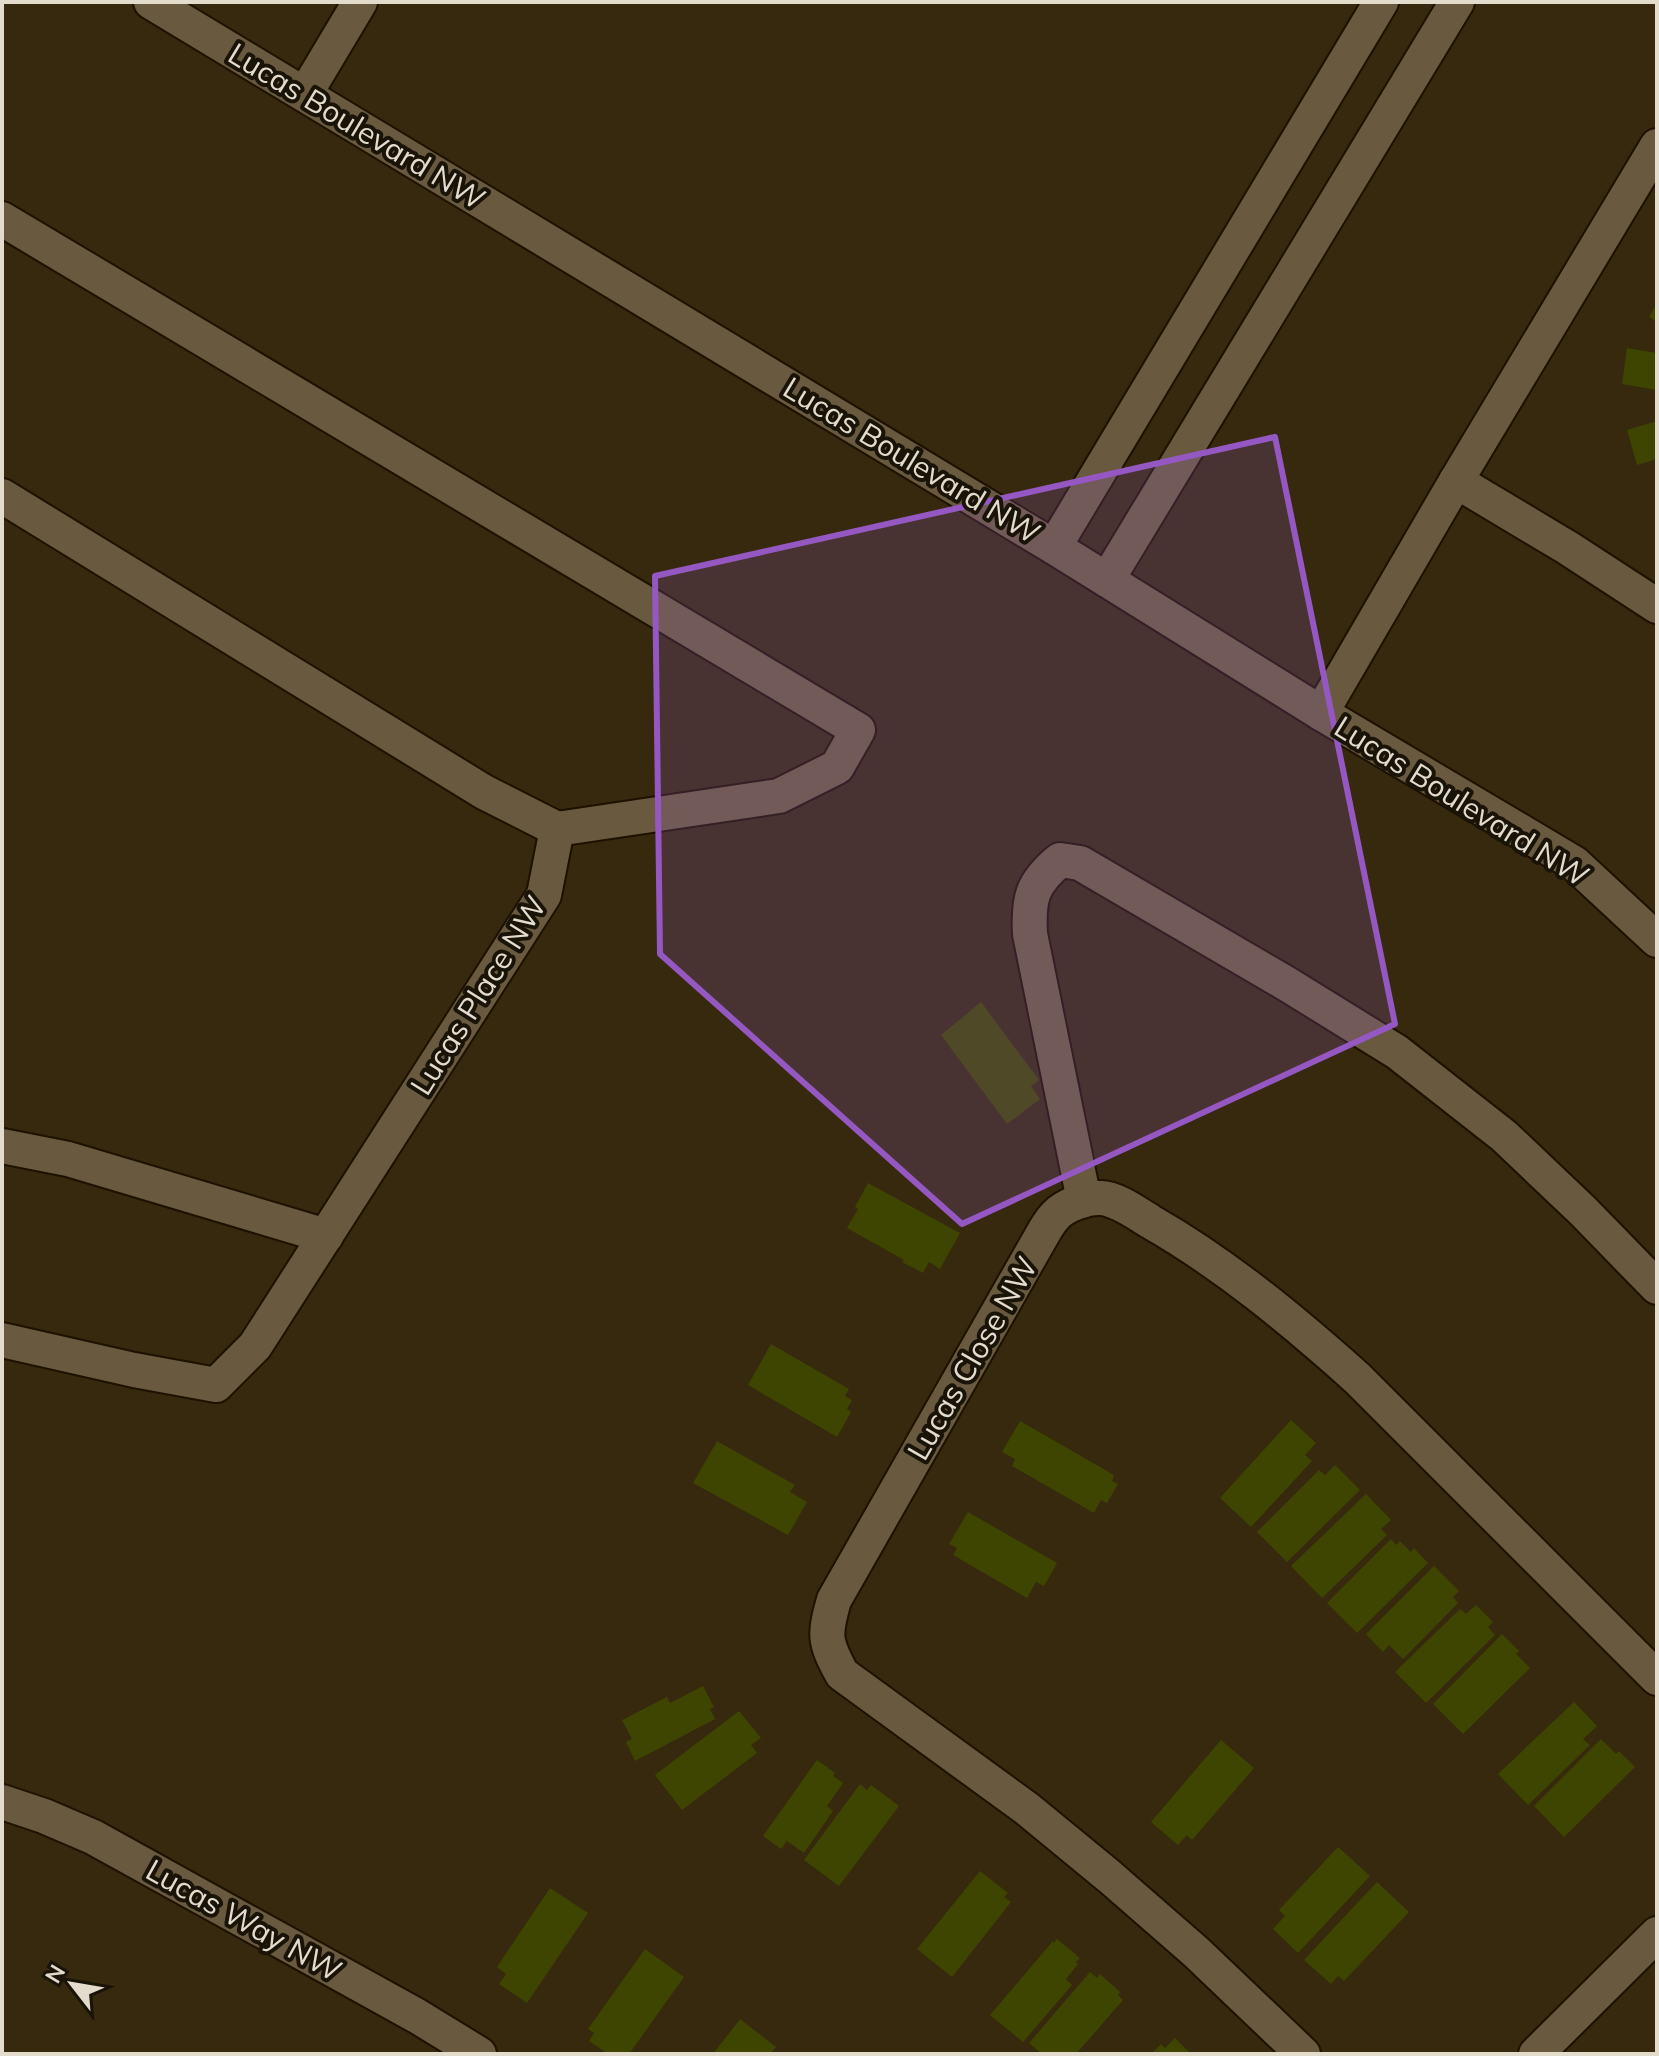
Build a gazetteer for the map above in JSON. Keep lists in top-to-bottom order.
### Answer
{
  "streets": {
    "street": [
      "Lucas Boulevard NW",
      "Lucas Place NW",
      "Lucas Close NW",
      "Lucas Way NW"
    ]
  },
  "north": "top left"
}
